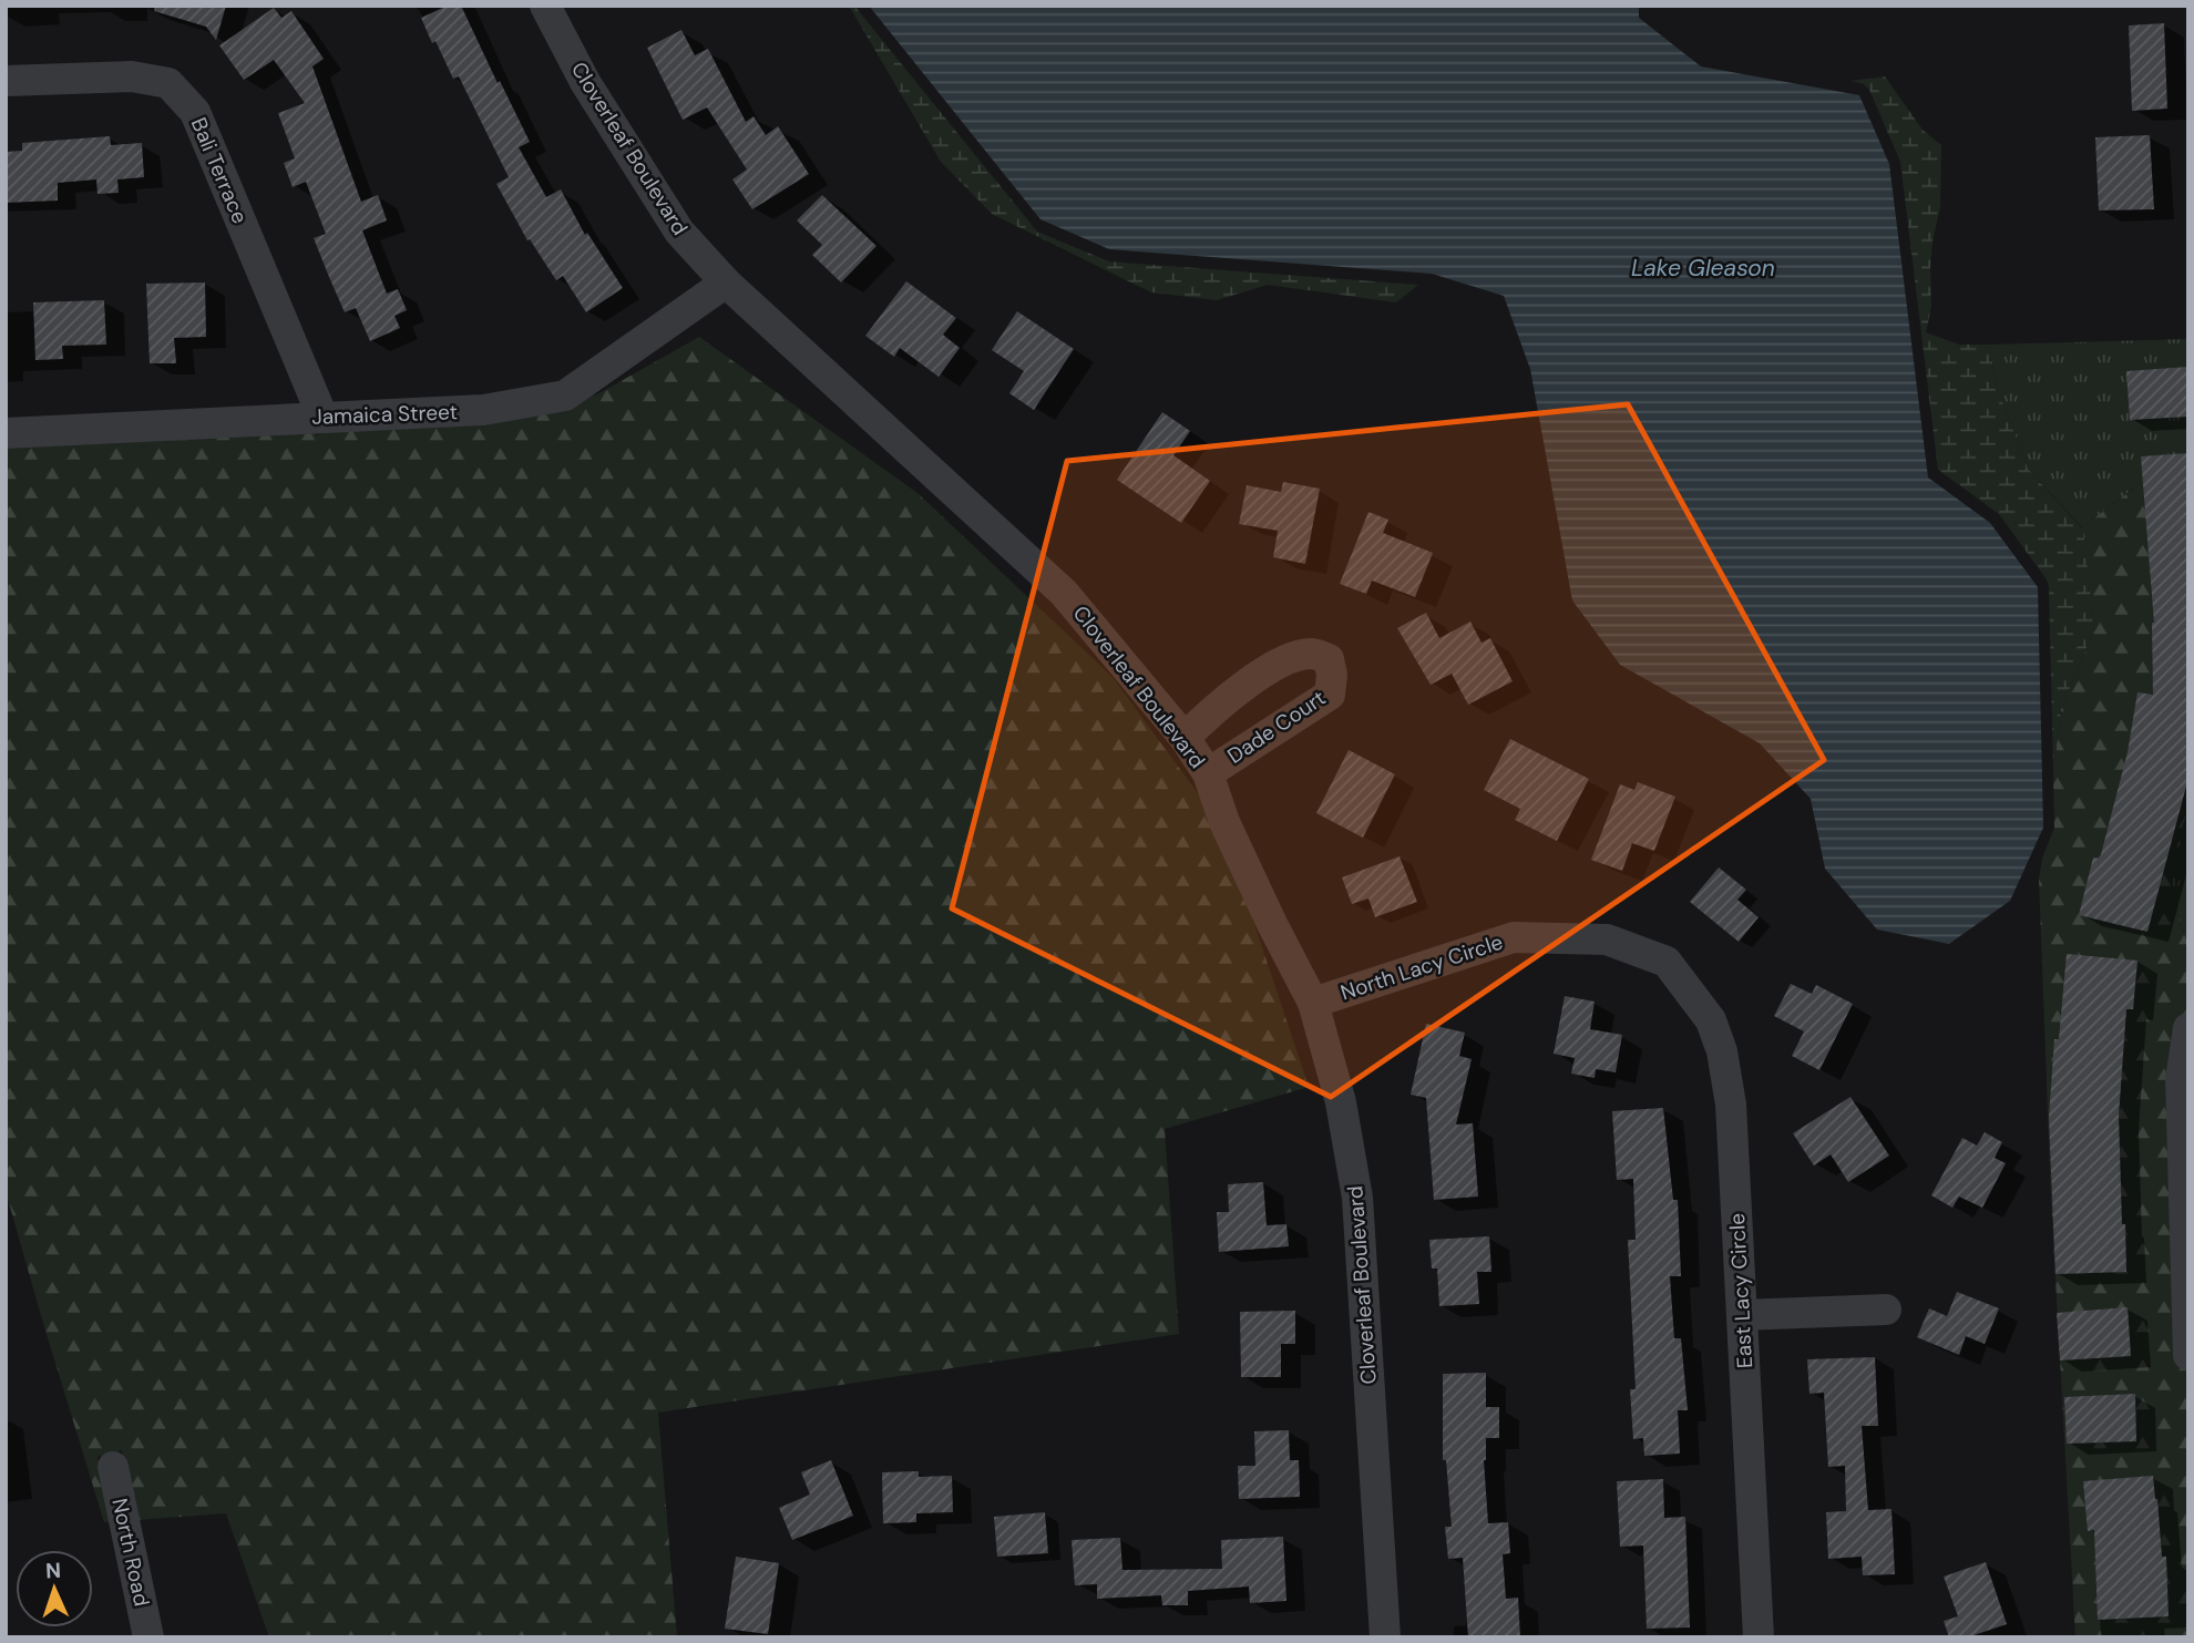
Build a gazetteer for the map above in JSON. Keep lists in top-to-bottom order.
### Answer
{
  "streets": {
    "street": [
      "Cloverleaf Boulevard",
      "Bali Terrace",
      "Jamaica Street",
      "Dade Court",
      "North Lacy Circle",
      "East Lacy Circle",
      "North Road"
    ]
  },
  "crossings": [
    ["Cloverleaf Boulevard", "Jamaica Street"],
    ["Cloverleaf Boulevard", "Dade Court"],
    ["Cloverleaf Boulevard", "North Lacy Circle"],
    ["Bali Terrace", "Jamaica Street"],
    ["North Lacy Circle", "East Lacy Circle"]
  ],
  "water": ["Lake Gleason"],
  "north": "top"
}
